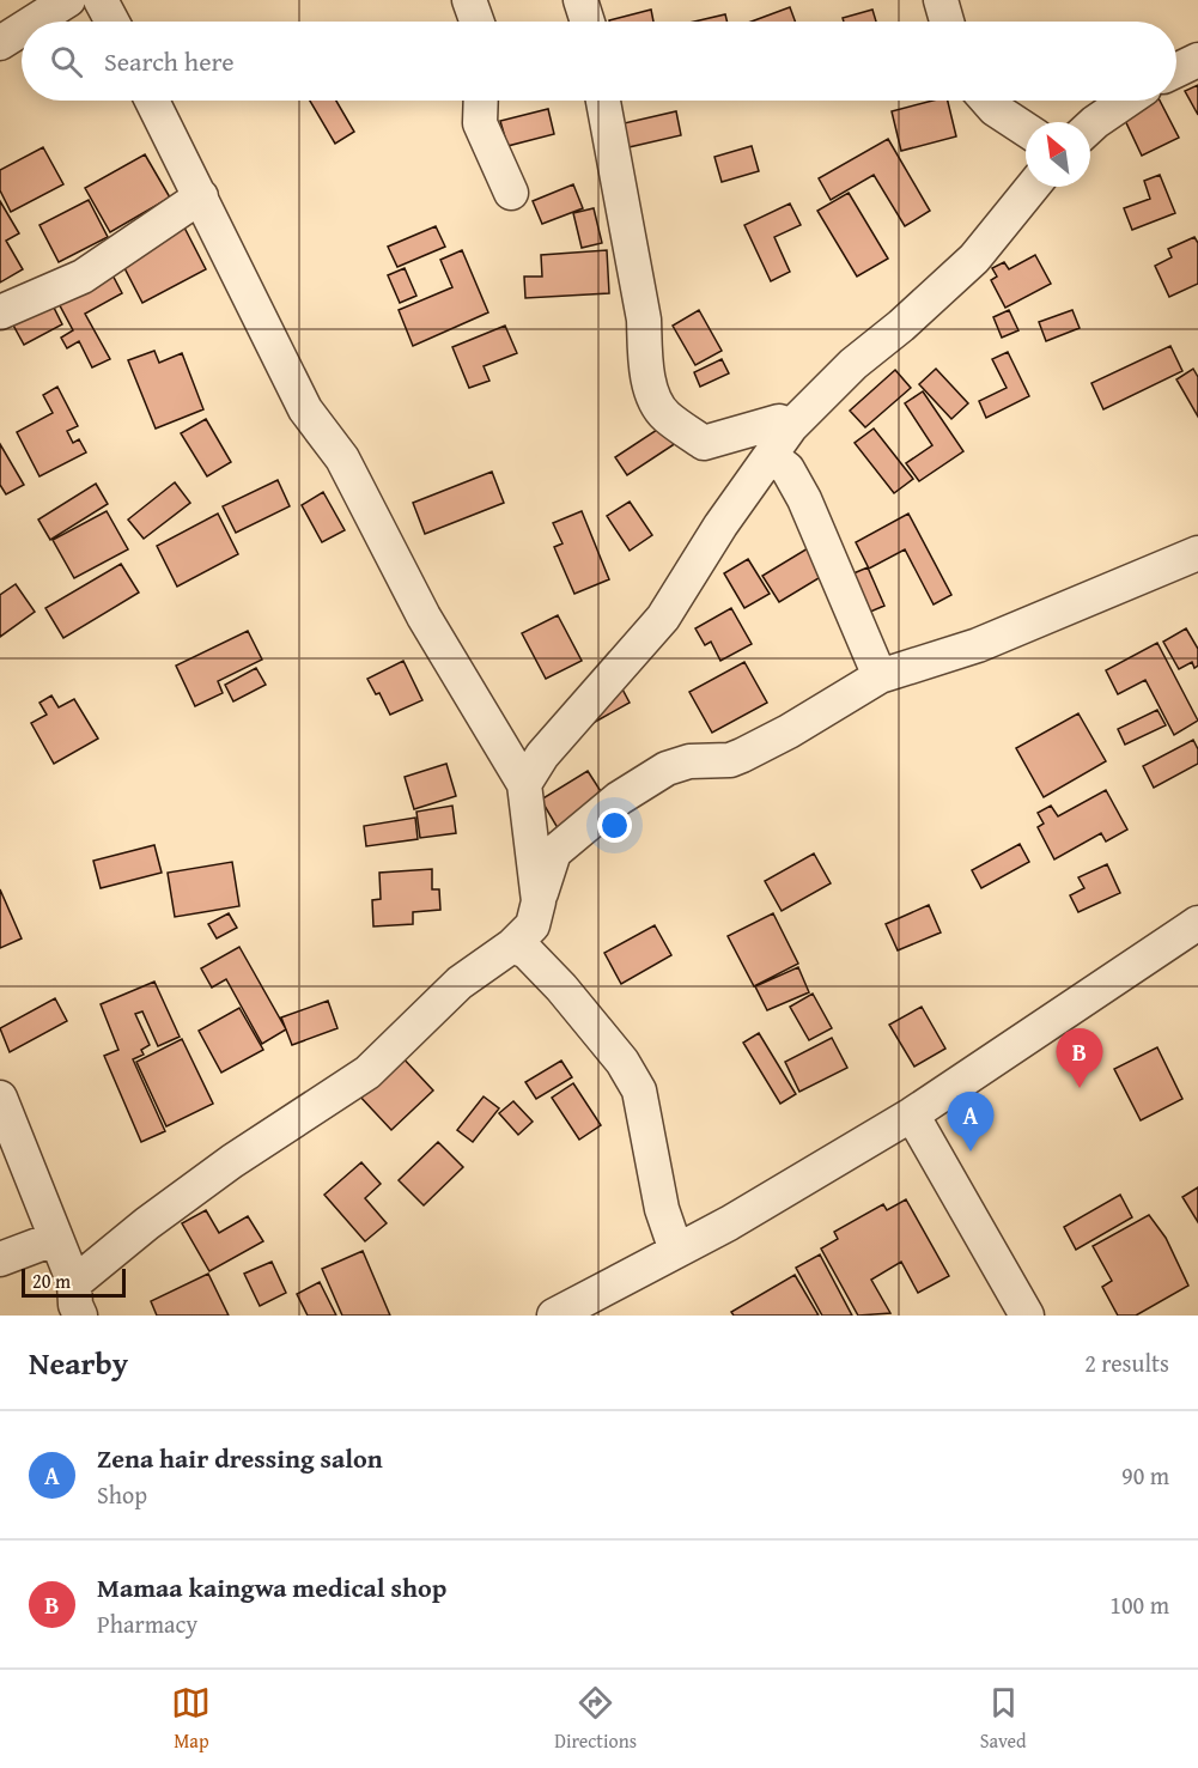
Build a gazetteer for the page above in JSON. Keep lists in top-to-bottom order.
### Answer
{
  "scale_bar": "20 m",
  "north": "top left",
  "page": {
    "search": "Search here",
    "pins": ["B", "A"],
    "scale": "20 m",
    "heading": ["Nearby", "2 results"],
    "list": [
      {
        "mark": "A",
        "name": "Zena hair dressing salon",
        "note": "Shop",
        "value": "90 m"
      },
      {
        "mark": "B",
        "name": "Mamaa kaingwa medical shop",
        "note": "Pharmacy",
        "value": "100 m"
      }
    ],
    "nav": ["Map", "Directions", "Saved"]
  }
}
